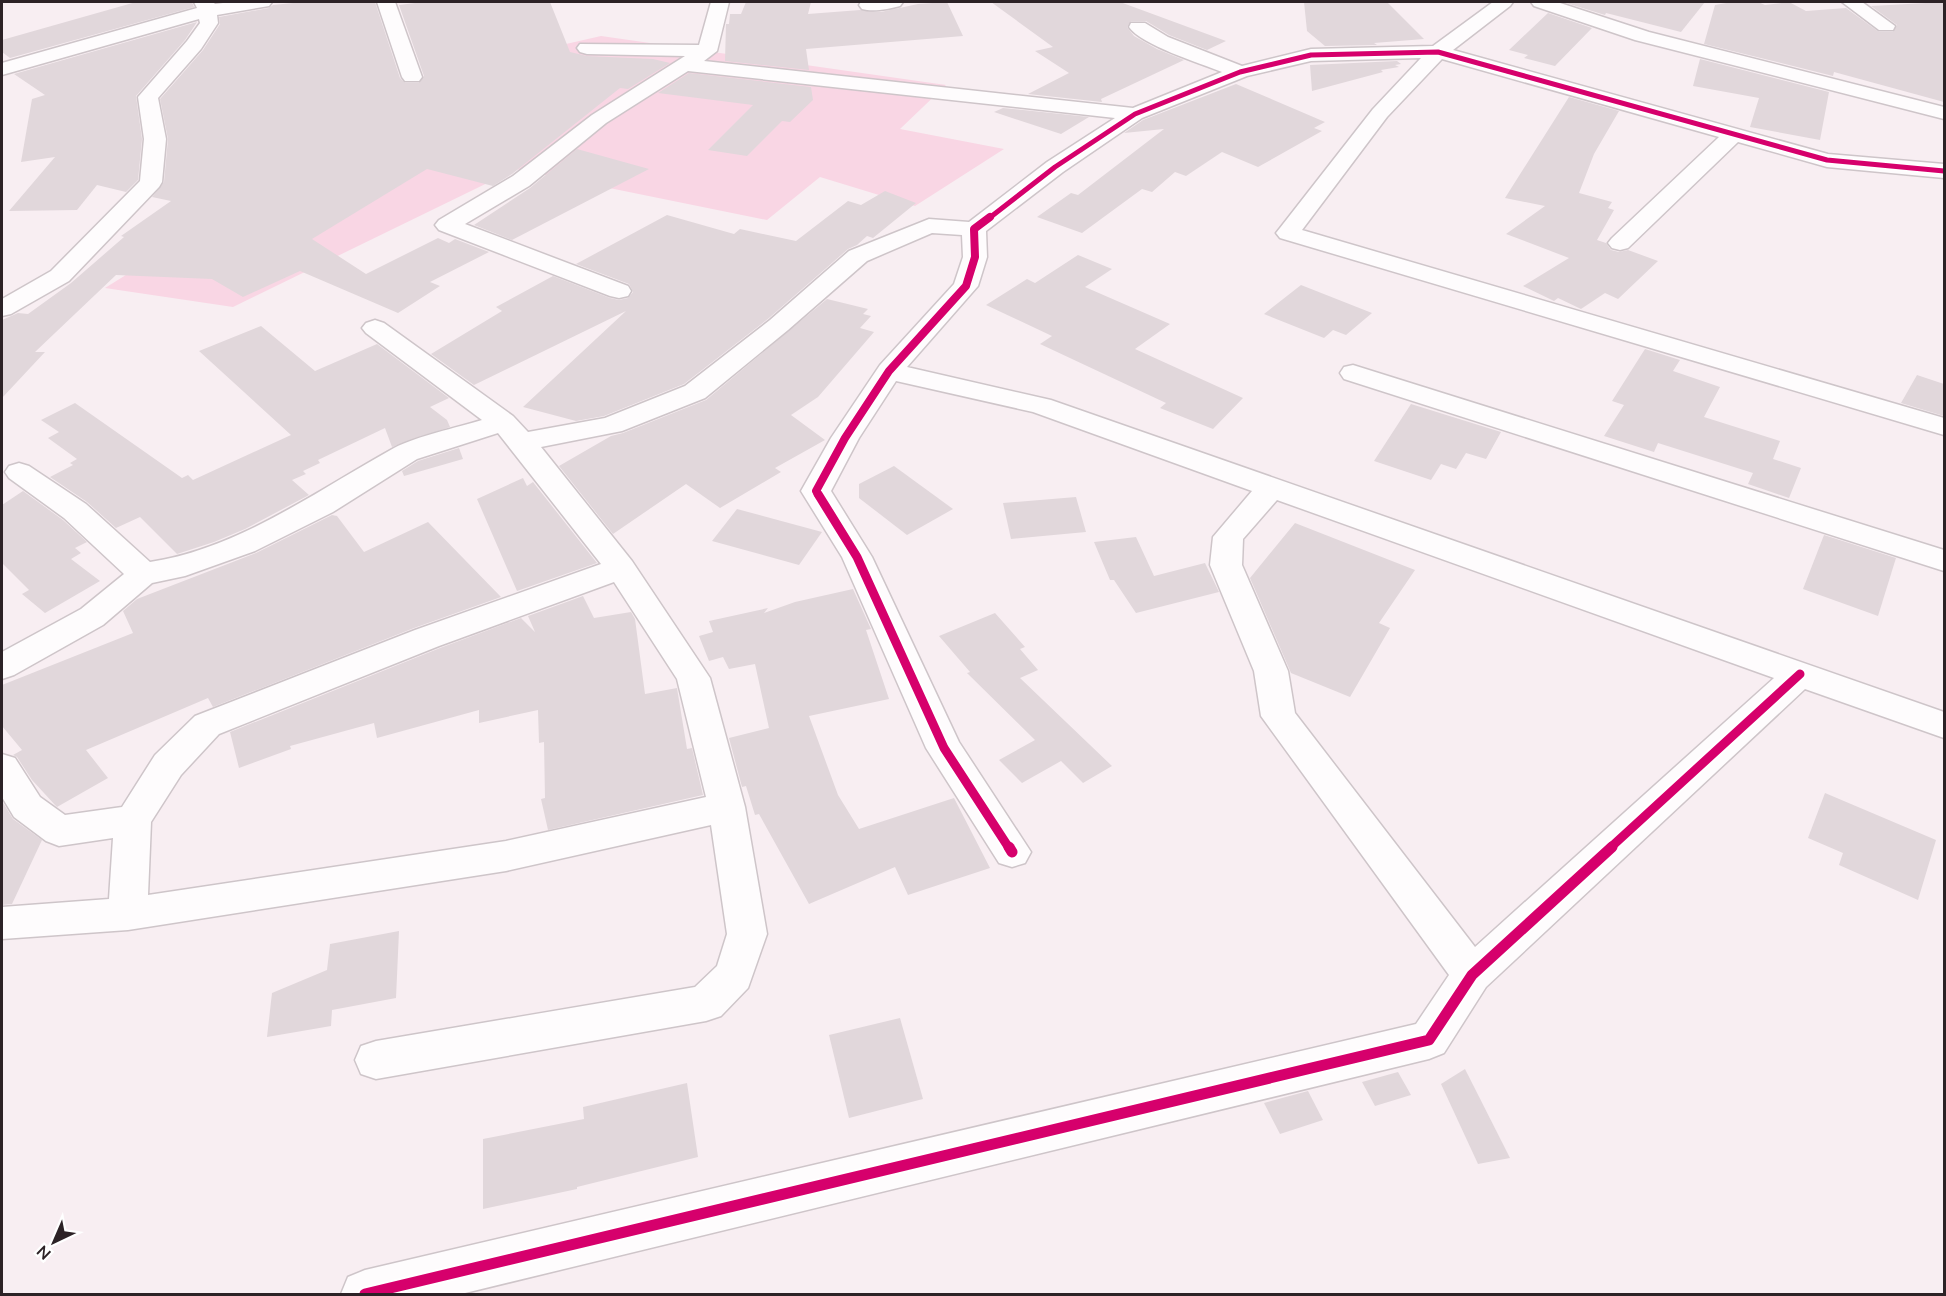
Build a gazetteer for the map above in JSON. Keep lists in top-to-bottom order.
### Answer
{
  "north": "bottom left"
}
